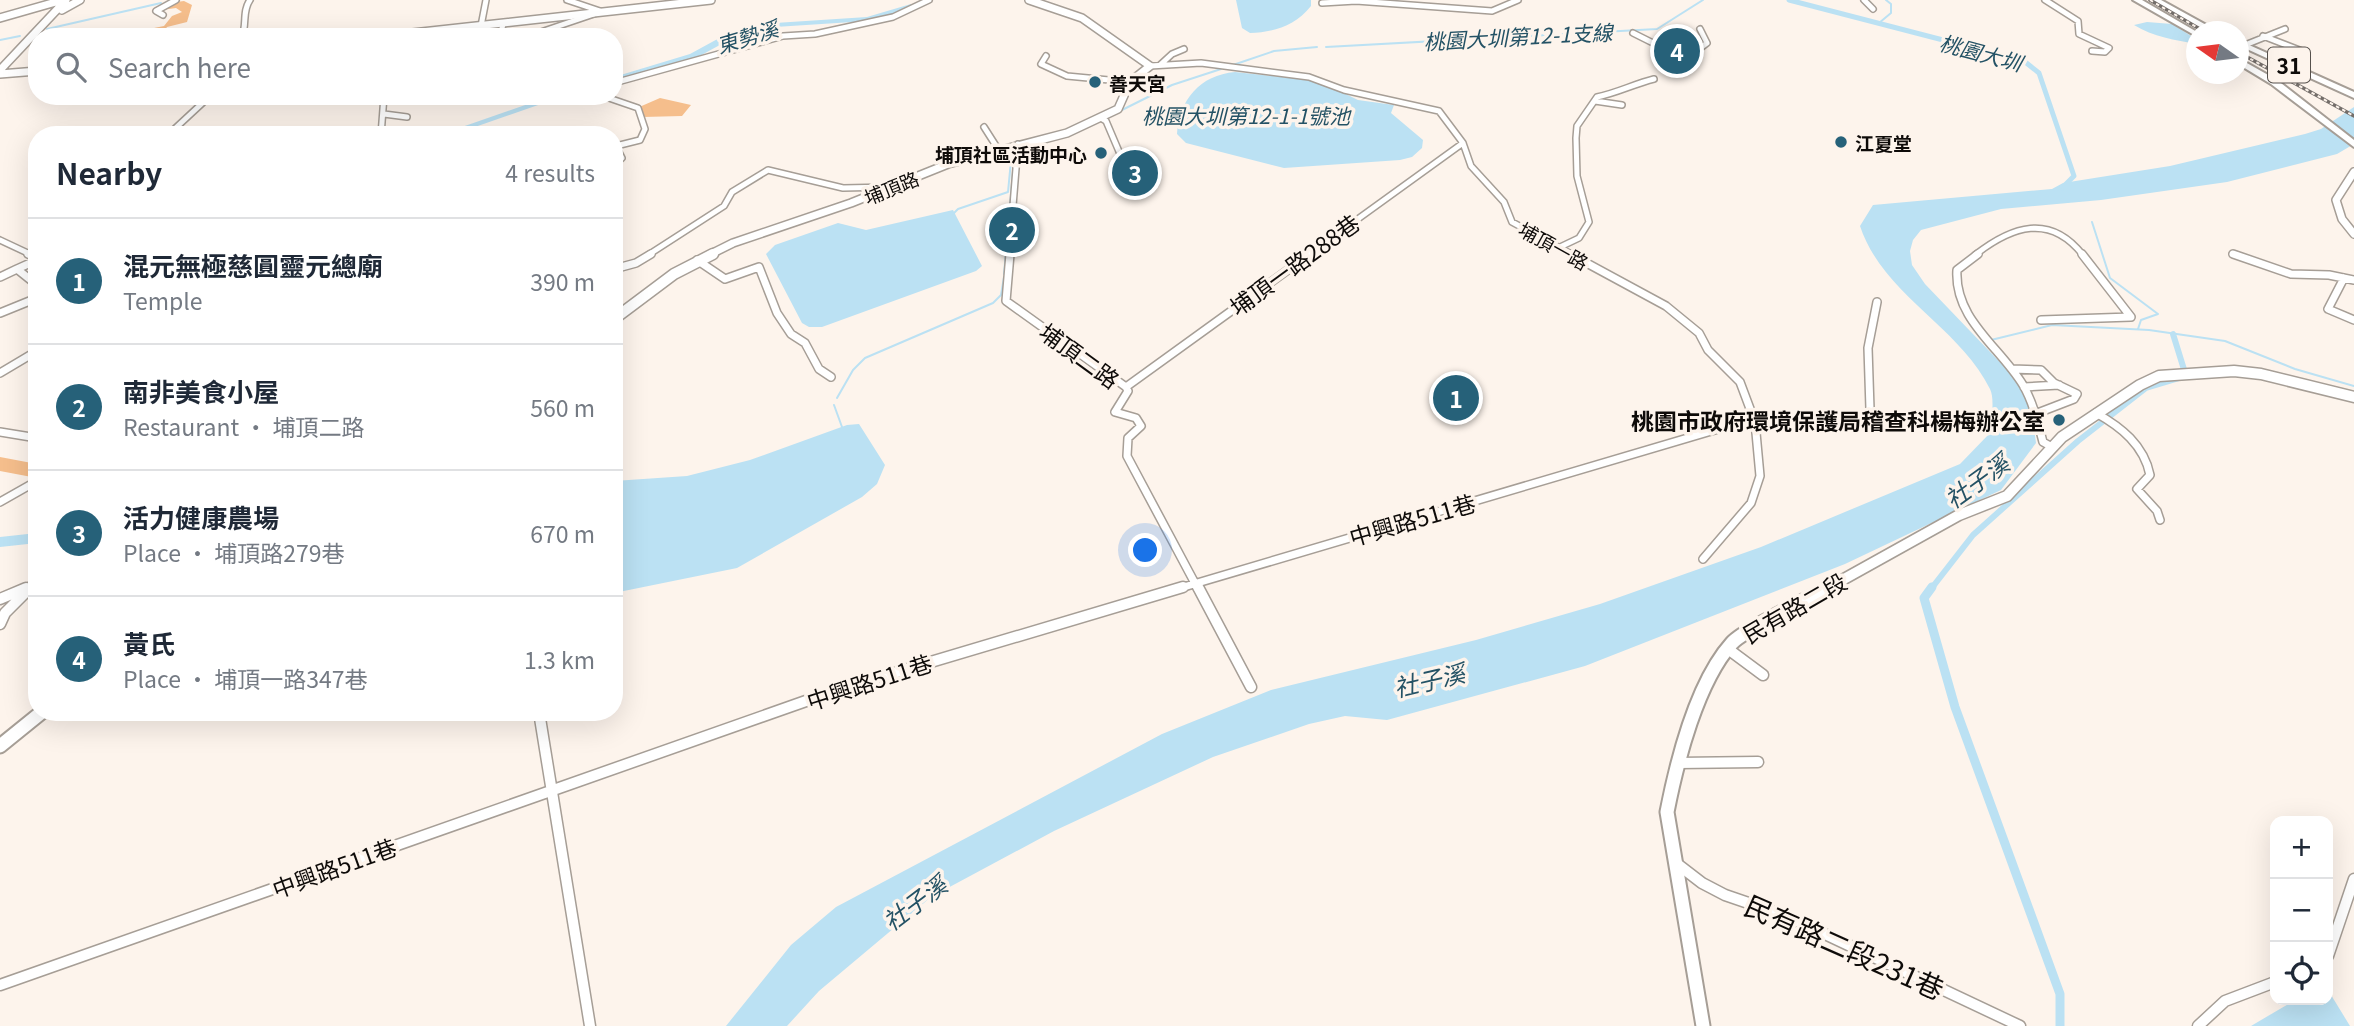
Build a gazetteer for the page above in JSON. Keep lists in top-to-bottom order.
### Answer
{
  "streets": {
    "main road": ["31"],
    "street": [
      "埔頂路",
      "埔頂一路",
      "埔頂一路288巷",
      "埔頂二路",
      "中興路511巷",
      "民有路二段",
      "民有路二段231巷"
    ]
  },
  "crossings": [
    ["埔頂路", "埔頂一路"],
    ["埔頂路", "埔頂二路"],
    ["埔頂一路", "埔頂一路288巷"],
    ["埔頂一路", "中興路511巷"],
    ["埔頂一路288巷", "埔頂二路"],
    ["埔頂二路", "中興路511巷"],
    ["民有路二段", "民有路二段231巷"]
  ],
  "water": [
    "東勢溪",
    "桃園大圳第12-1支線",
    "桃園大圳",
    "桃園大圳第12-1-1號池",
    "社子溪"
  ],
  "places": [
    "善天宮",
    "江夏堂",
    "埔頂社區活動中心",
    "桃園市政府環境保護局稽查科楊梅辦公室"
  ],
  "north": "left",
  "page": {
    "pins": [
      "4",
      "3",
      "2",
      "1"
    ],
    "search": "Search here",
    "heading": ["Nearby", "4 results"],
    "list": [
      {
        "mark": "1",
        "name": "混元無極慈圓靈元總廟",
        "note": "Temple",
        "value": "390 m"
      },
      {
        "mark": "2",
        "name": "南非美食小屋",
        "note": "Restaurant · 埔頂二路",
        "value": "560 m"
      },
      {
        "mark": "3",
        "name": "活力健康農場",
        "note": "Place · 埔頂路279巷",
        "value": "670 m"
      },
      {
        "mark": "4",
        "name": "黃氏",
        "note": "Place · 埔頂一路347巷",
        "value": "1.3 km"
      }
    ],
    "map_buttons": ["+", "−"]
  }
}
